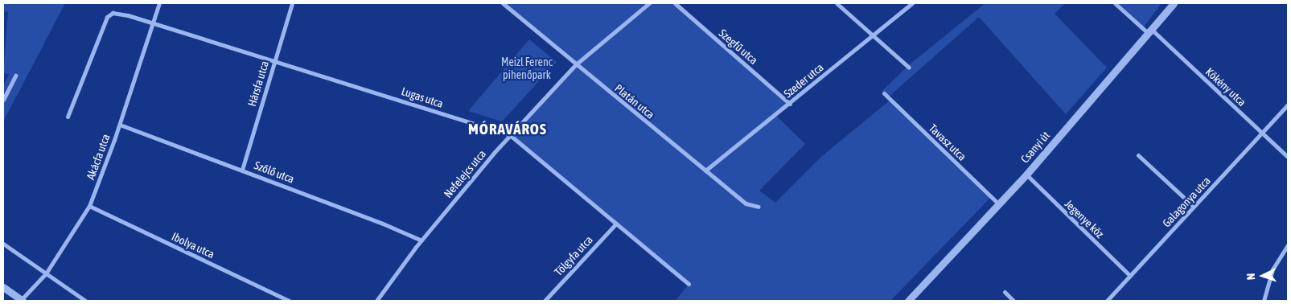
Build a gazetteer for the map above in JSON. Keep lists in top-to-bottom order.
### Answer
{
  "streets": {
    "street": [
      "Szegfű utca",
      "Szeder utca",
      "Hársfa utca",
      "Kökény utca",
      "Lugas utca",
      "Platán utca",
      "Tavasz utca",
      "Csanyi út",
      "Akácfa utca",
      "Szőlő utca",
      "Nefelejcs utca",
      "Galagonya utca",
      "Jegenye köz",
      "Ibolya utca",
      "Tölgyfa utca"
    ]
  },
  "crossings": [
    ["Szegfű utca", "Szeder utca"],
    ["Szeder utca", "Platán utca"],
    ["Hársfa utca", "Lugas utca"],
    ["Hársfa utca", "Szőlő utca"],
    ["Kökény utca", "Csanyi út"],
    ["Kökény utca", "Galagonya utca"],
    ["Lugas utca", "Akácfa utca"],
    ["Lugas utca", "Nefelejcs utca"],
    ["Lugas utca", "Tölgyfa utca"],
    ["Platán utca", "Nefelejcs utca"],
    ["Tavasz utca", "Csanyi út"],
    ["Csanyi út", "Jegenye köz"],
    ["Akácfa utca", "Szőlő utca"],
    ["Akácfa utca", "Ibolya utca"],
    ["Szőlő utca", "Nefelejcs utca"],
    ["Galagonya utca", "Jegenye köz"]
  ],
  "districts": ["MÓRAVÁROS"],
  "parks": ["Meizl Ferenc pihenőpark"],
  "north": "left"
}
